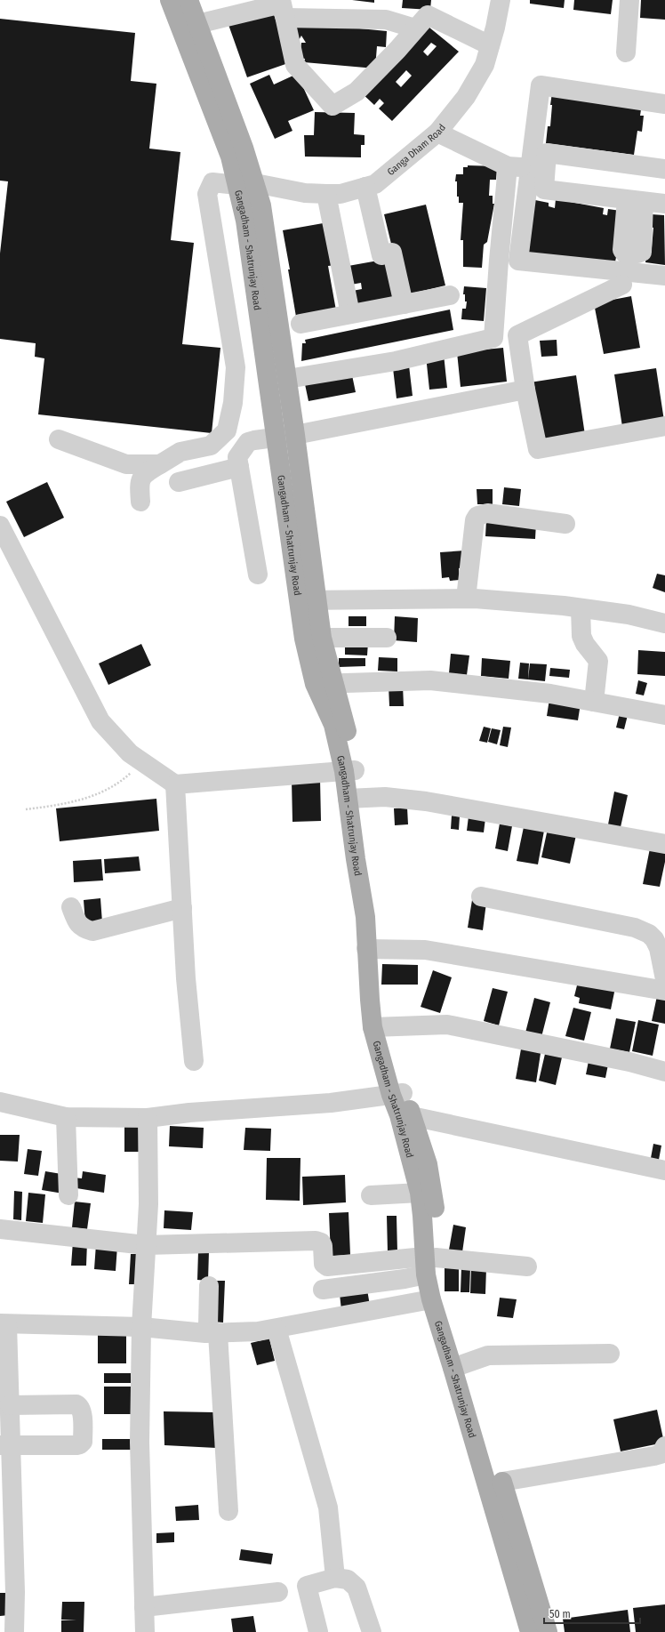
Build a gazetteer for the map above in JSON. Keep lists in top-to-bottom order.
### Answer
{
  "streets": {
    "main road": ["Gangadham - Shatrunjay Road"],
    "street": ["Ganga Dham Road"]
  },
  "crossings": [
    ["Ganga Dham Road", "Gangadham - Shatrunjay Road"]
  ],
  "scale_bar": "50 m"
}
